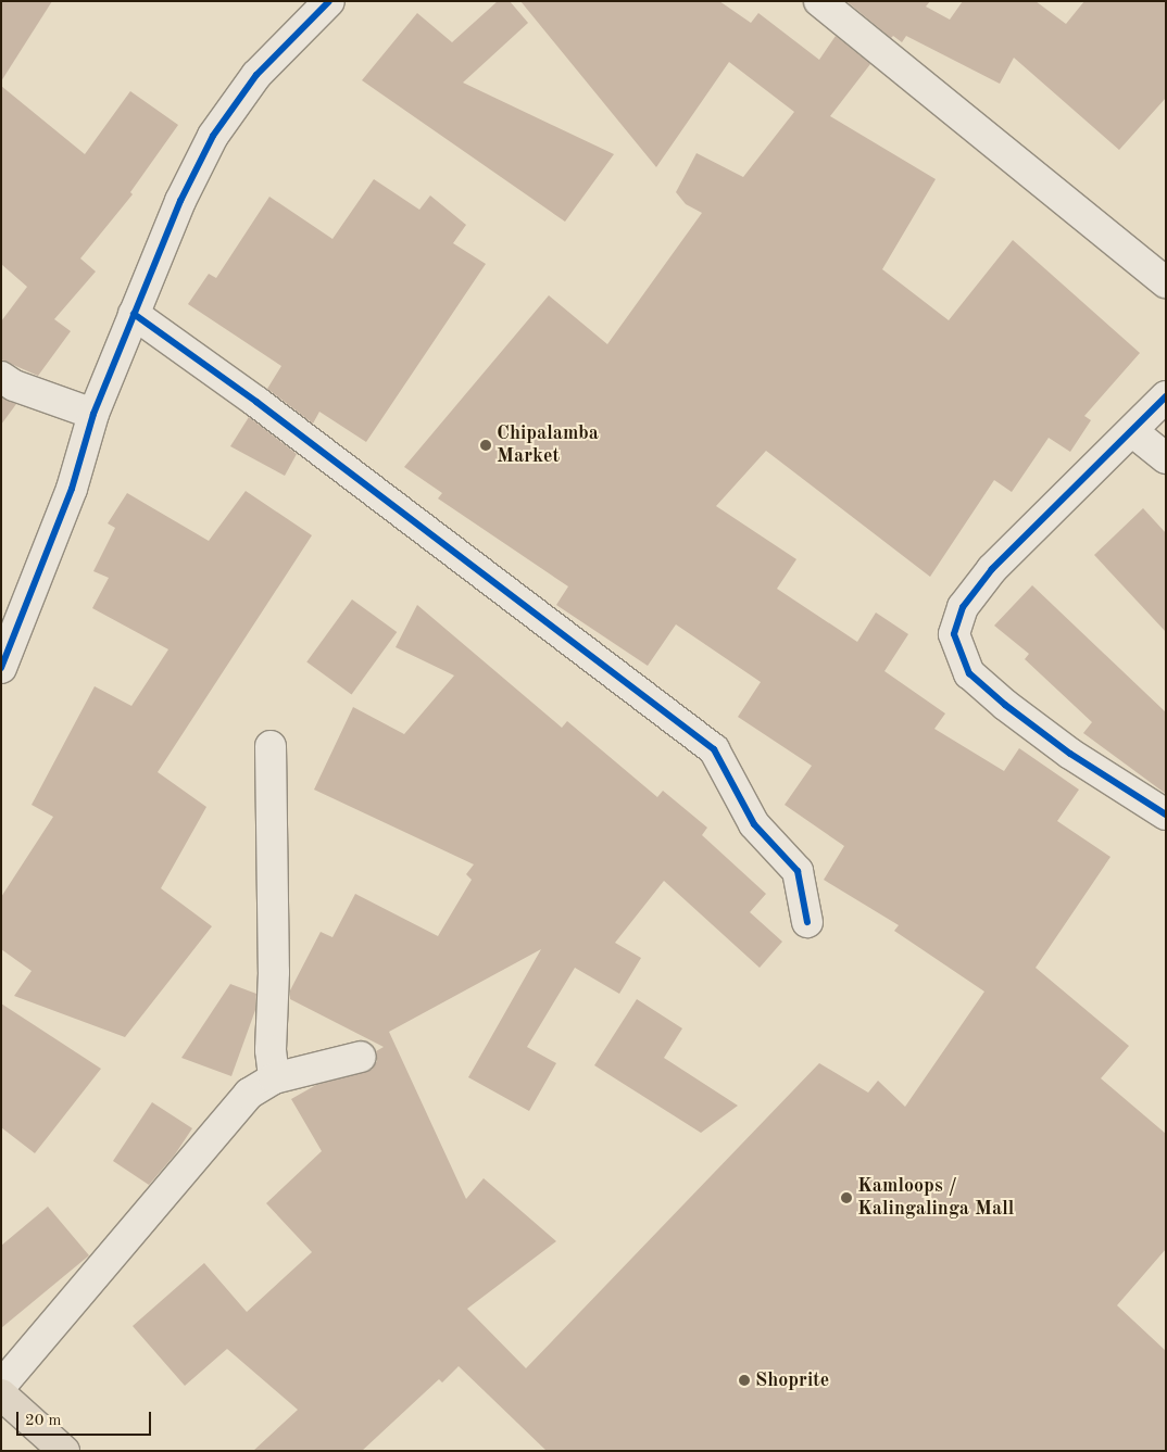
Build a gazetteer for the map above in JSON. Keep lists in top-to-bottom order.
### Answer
{
  "places": ["Chipalamba Market", "Kamloops / Kalingalinga Mall", "Shoprite"],
  "scale_bar": "20 m"
}
